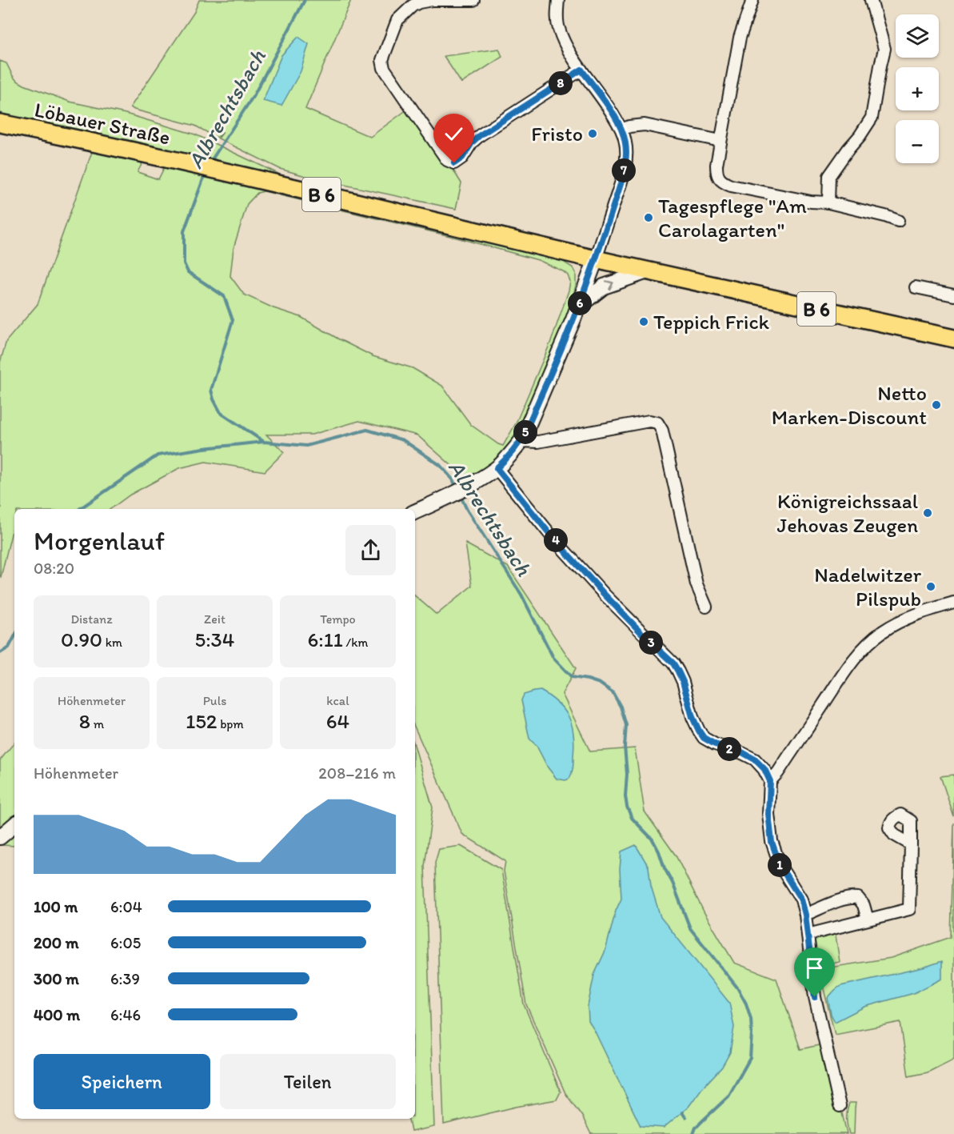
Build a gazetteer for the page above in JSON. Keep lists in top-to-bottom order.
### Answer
{
  "streets": {
    "main road": ["Löbauer Straße", "B 6"]
  },
  "water": ["Albrechtsbach"],
  "places": [
    "Fristo",
    "Tagespflege \"Am Carolagarten\"",
    "Teppich Frick",
    "Netto Marken-Discount",
    "Königreichssaal Jehovas Zeugen",
    "Nadelwitzer Pilspub"
  ],
  "page": {
    "map_buttons": ["+", "−"],
    "pins": [
      "8",
      "7",
      "6",
      "5",
      "4",
      "3",
      "2",
      "1"
    ],
    "heading": ["Morgenlauf", "08:20"],
    "stats": [
      ["Distanz", "0.90 km"],
      ["Zeit", "5:34"],
      ["Tempo", "6:11 /km"],
      ["Höhenmeter", "8 m"],
      ["Puls", "152 bpm"],
      ["kcal", "64"]
    ],
    "chart": ["Höhenmeter", "208–216 m"],
    "list": [
      {
        "name": "100 m",
        "note": "6:04"
      },
      {
        "name": "200 m",
        "note": "6:05"
      },
      {
        "name": "300 m",
        "note": "6:39"
      },
      {
        "name": "400 m",
        "note": "6:46"
      }
    ],
    "buttons": ["Speichern", "Teilen"]
  }
}
